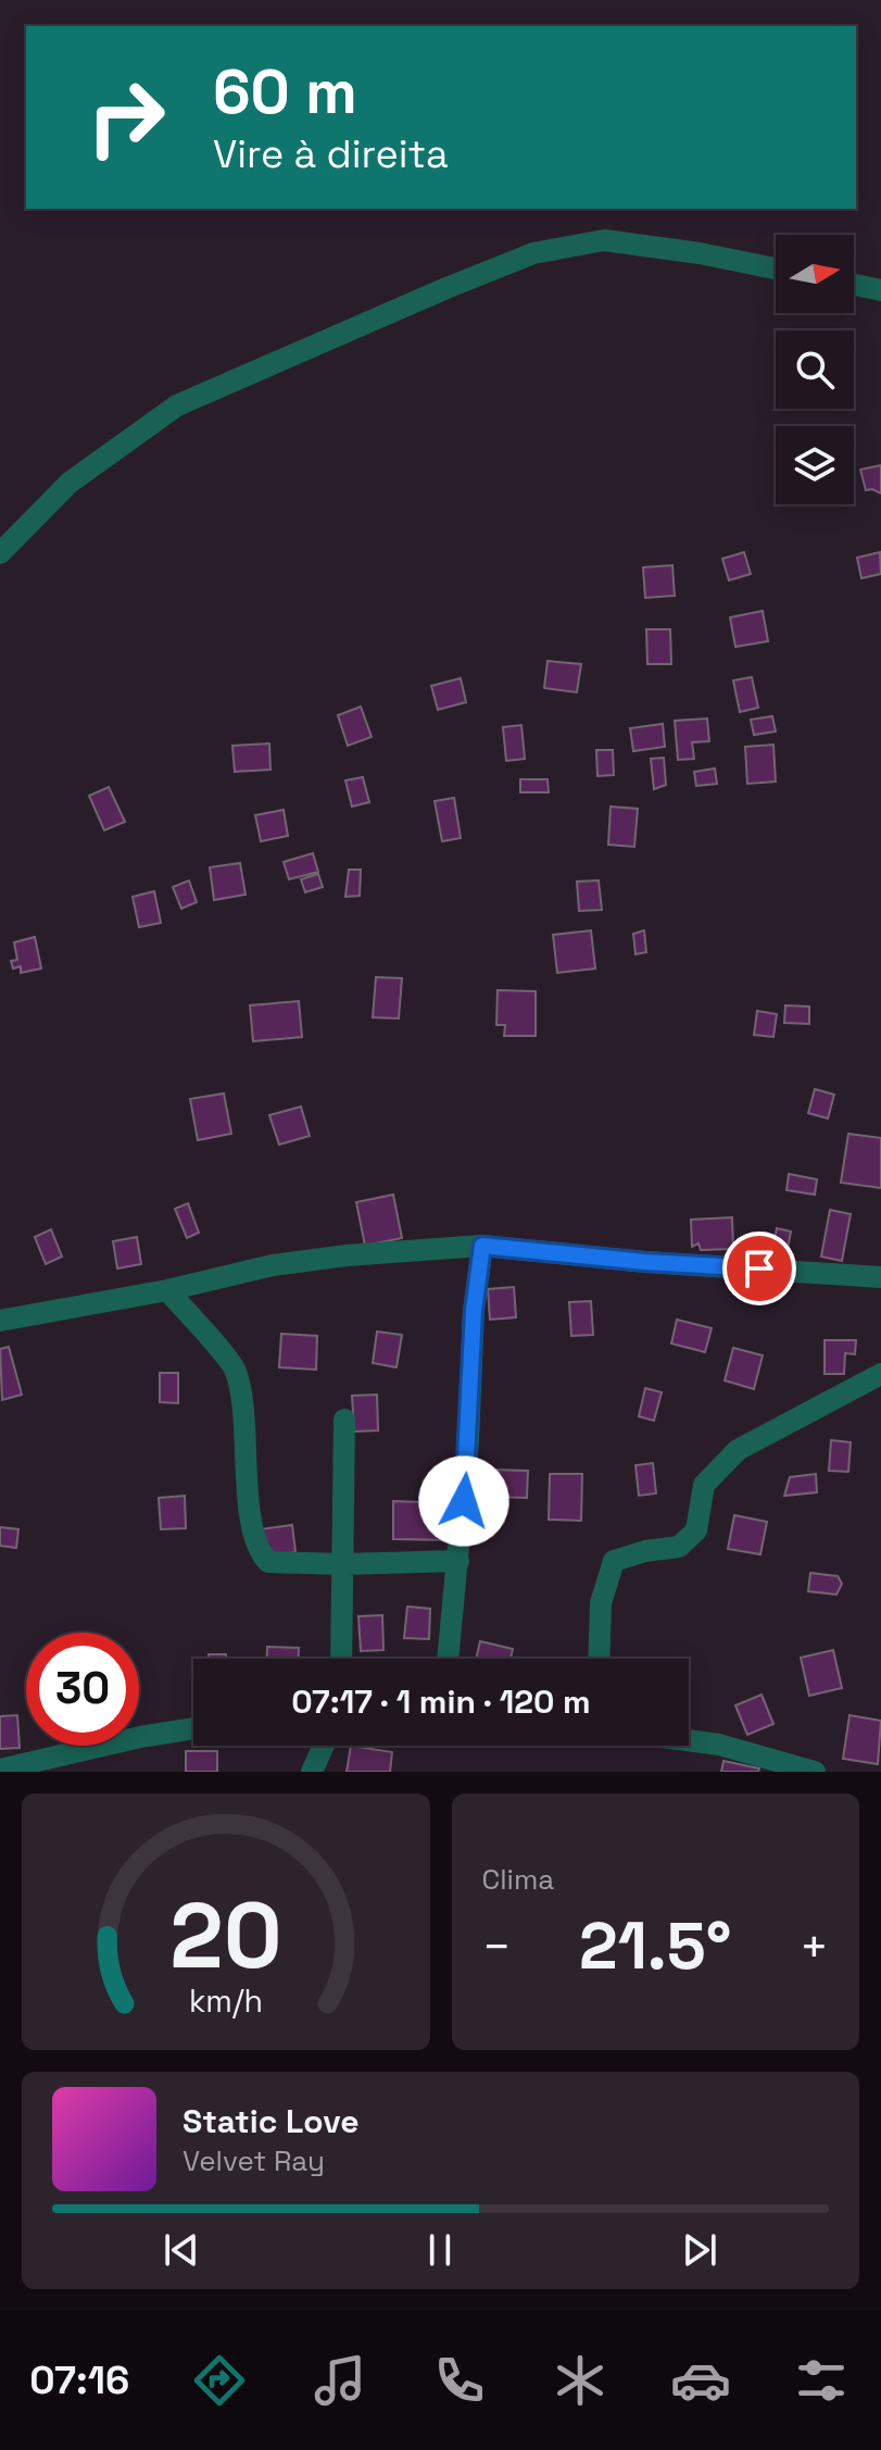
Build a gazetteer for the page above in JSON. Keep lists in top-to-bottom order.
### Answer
{
  "north": "right",
  "page": {
    "turn": ["60 m", "Vire à direita"],
    "limit": "30",
    "trip": "07:17 · 1 min · 120 m",
    "tile": "Clima",
    "heat": ["−", "21.5°", "+"],
    "song": ["Static Love", "Velvet Ray"],
    "tabs": "07:16",
    "gauge": ["20", "km/h"]
  }
}
